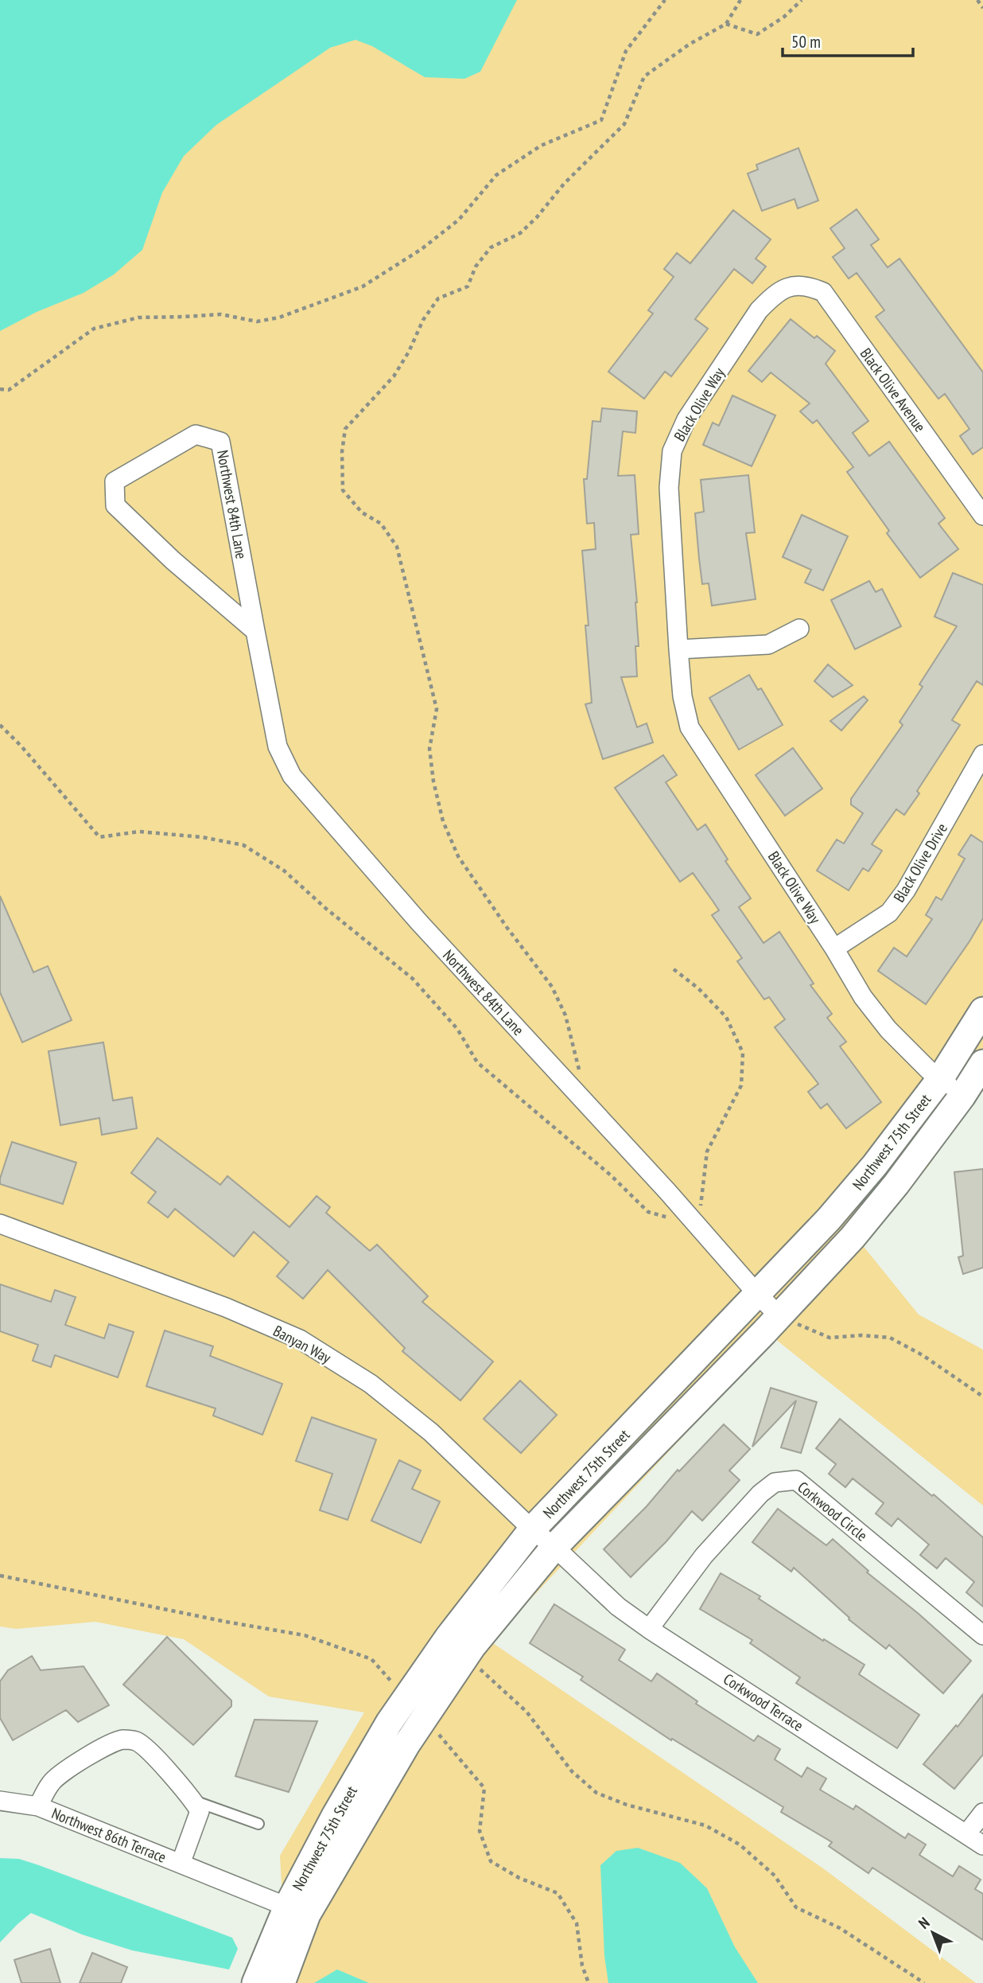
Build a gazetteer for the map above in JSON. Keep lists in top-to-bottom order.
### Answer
{
  "streets": {
    "street": [
      "Black Olive Avenue",
      "Black Olive Way",
      "Northwest 84th Lane",
      "Black Olive Drive",
      "Northwest 75th Street",
      "Banyan Way",
      "Corkwood Circle",
      "Corkwood Terrace",
      "Northwest 86th Terrace"
    ]
  },
  "crossings": [
    ["Black Olive Avenue", "Black Olive Way"],
    ["Black Olive Way", "Black Olive Drive"],
    ["Black Olive Way", "Northwest 75th Street"],
    ["Northwest 84th Lane", "Northwest 75th Street"],
    ["Northwest 75th Street", "Banyan Way"],
    ["Northwest 75th Street", "Corkwood Terrace"],
    ["Northwest 75th Street", "Northwest 86th Terrace"],
    ["Banyan Way", "Corkwood Terrace"],
    ["Corkwood Circle", "Corkwood Terrace"]
  ],
  "scale_bar": "50 m",
  "north": "top left"
}
